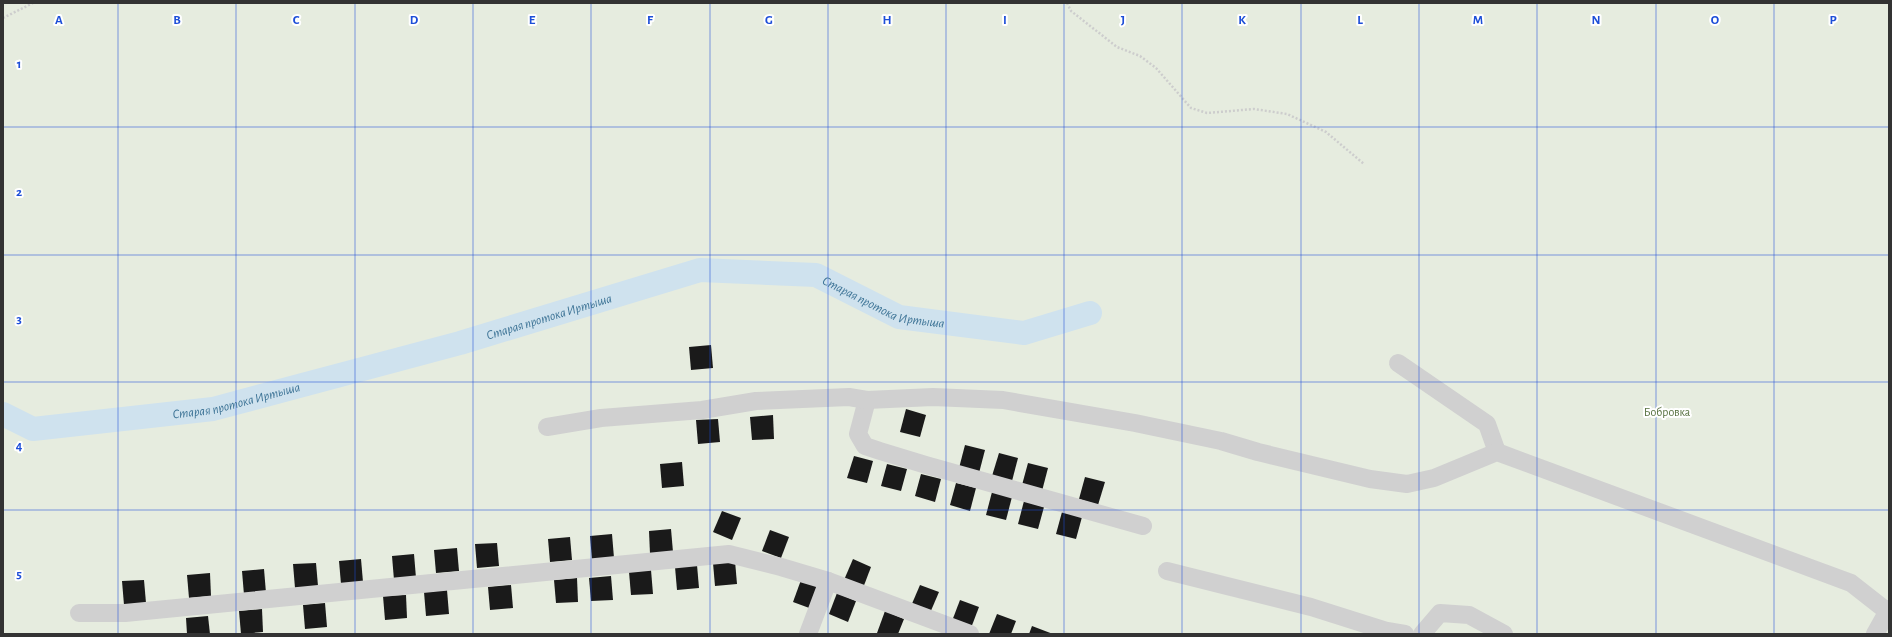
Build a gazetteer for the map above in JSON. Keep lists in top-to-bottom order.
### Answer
{
  "water": ["Старая протока Иртыша"],
  "parks": ["Бобровка"],
  "grid": {
    "columns": [
      "A",
      "B",
      "C",
      "D",
      "E",
      "F",
      "G",
      "H",
      "I",
      "J",
      "K",
      "L",
      "M",
      "N",
      "O",
      "P"
    ],
    "rows": [
      "1",
      "2",
      "3",
      "4",
      "5"
    ]
  }
}
